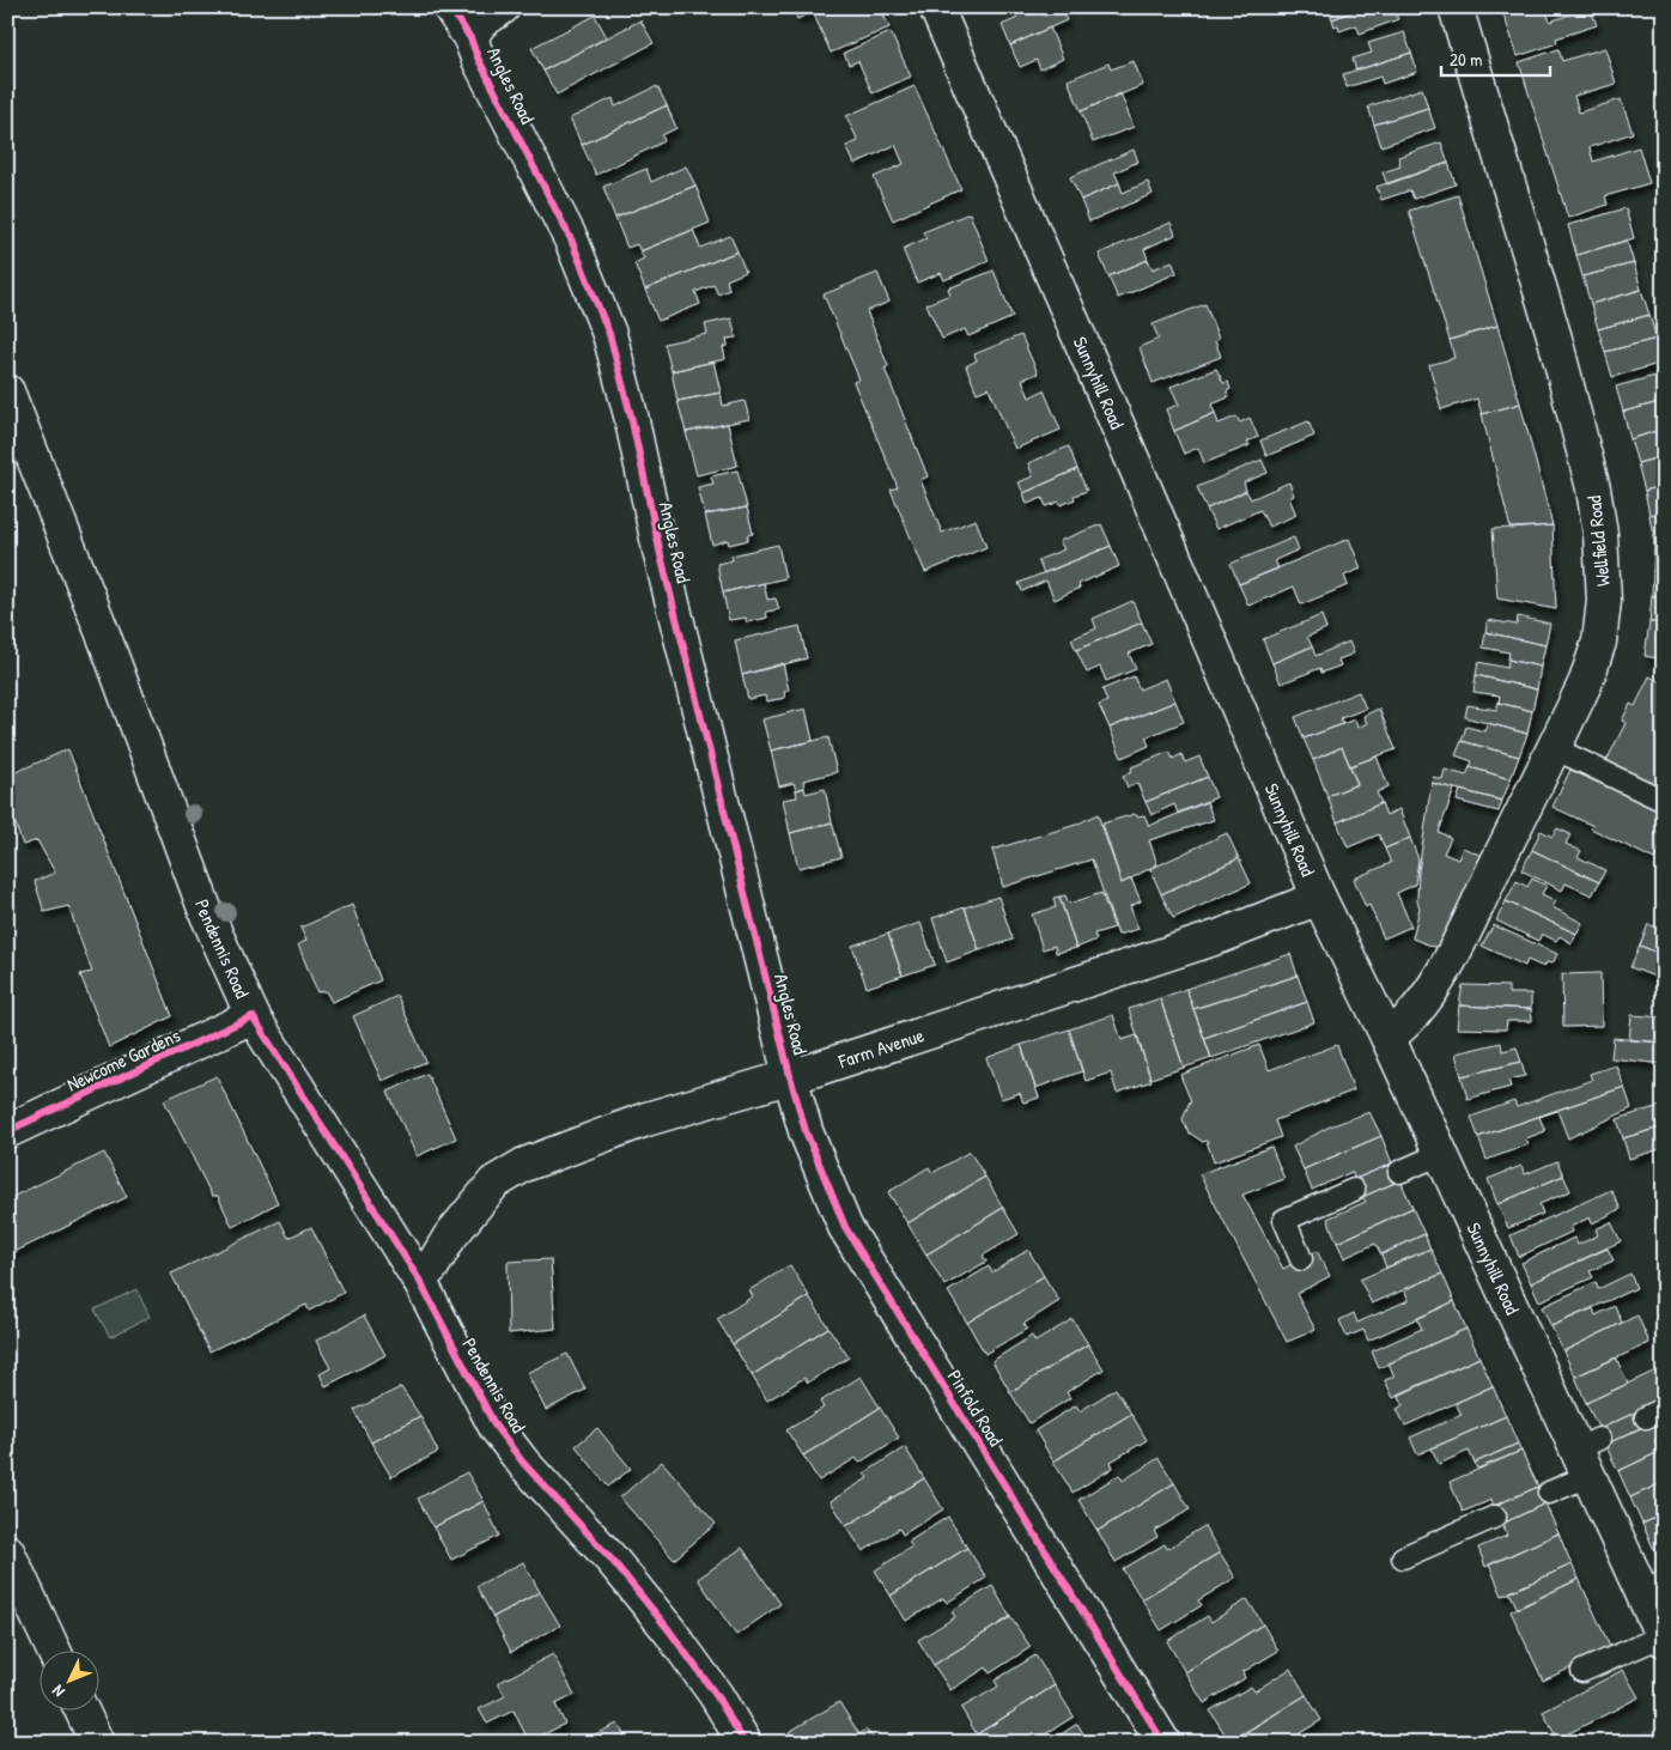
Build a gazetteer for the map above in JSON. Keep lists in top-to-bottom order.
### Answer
{
  "streets": {
    "street": [
      "Angles Road",
      "Sunnyhill Road",
      "Wellfield Road",
      "Pendennis Road",
      "Farm Avenue",
      "Newcome Gardens",
      "Pinfold Road"
    ]
  },
  "crossings": [
    ["Angles Road", "Farm Avenue"],
    ["Angles Road", "Pinfold Road"],
    ["Sunnyhill Road", "Wellfield Road"],
    ["Sunnyhill Road", "Farm Avenue"],
    ["Pendennis Road", "Farm Avenue"],
    ["Pendennis Road", "Newcome Gardens"],
    ["Farm Avenue", "Pinfold Road"]
  ],
  "scale_bar": "20 m",
  "north": "bottom left"
}
